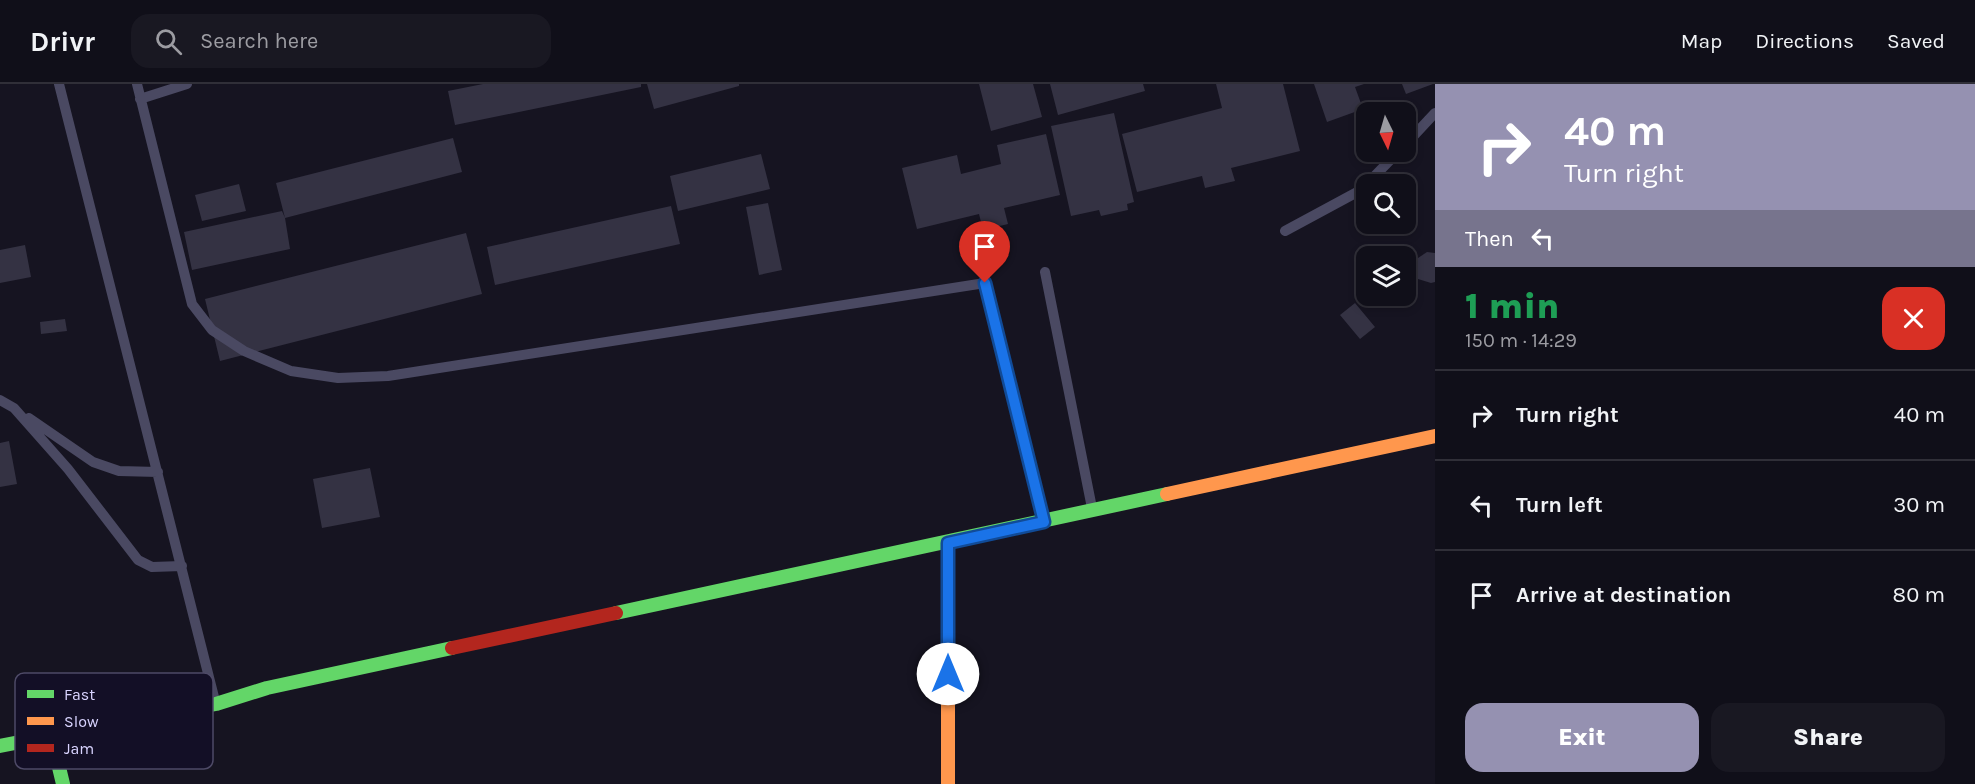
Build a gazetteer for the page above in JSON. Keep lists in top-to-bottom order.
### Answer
{
  "legend": ["Fast", "Slow", "Jam"],
  "north": "bottom",
  "page": {
    "header": "Drivr",
    "search": "Search here",
    "nav": ["Map", "Directions", "Saved"],
    "turn": ["40 m", "Turn right"],
    "then": "Then",
    "heading": ["1 min", "150 m · 14:29"],
    "list": [
      {
        "name": "Turn right",
        "value": "40 m"
      },
      {
        "name": "Turn left",
        "value": "30 m"
      },
      {
        "name": "Arrive at destination",
        "value": "80 m"
      }
    ],
    "buttons": ["Exit", "Share"]
  }
}
